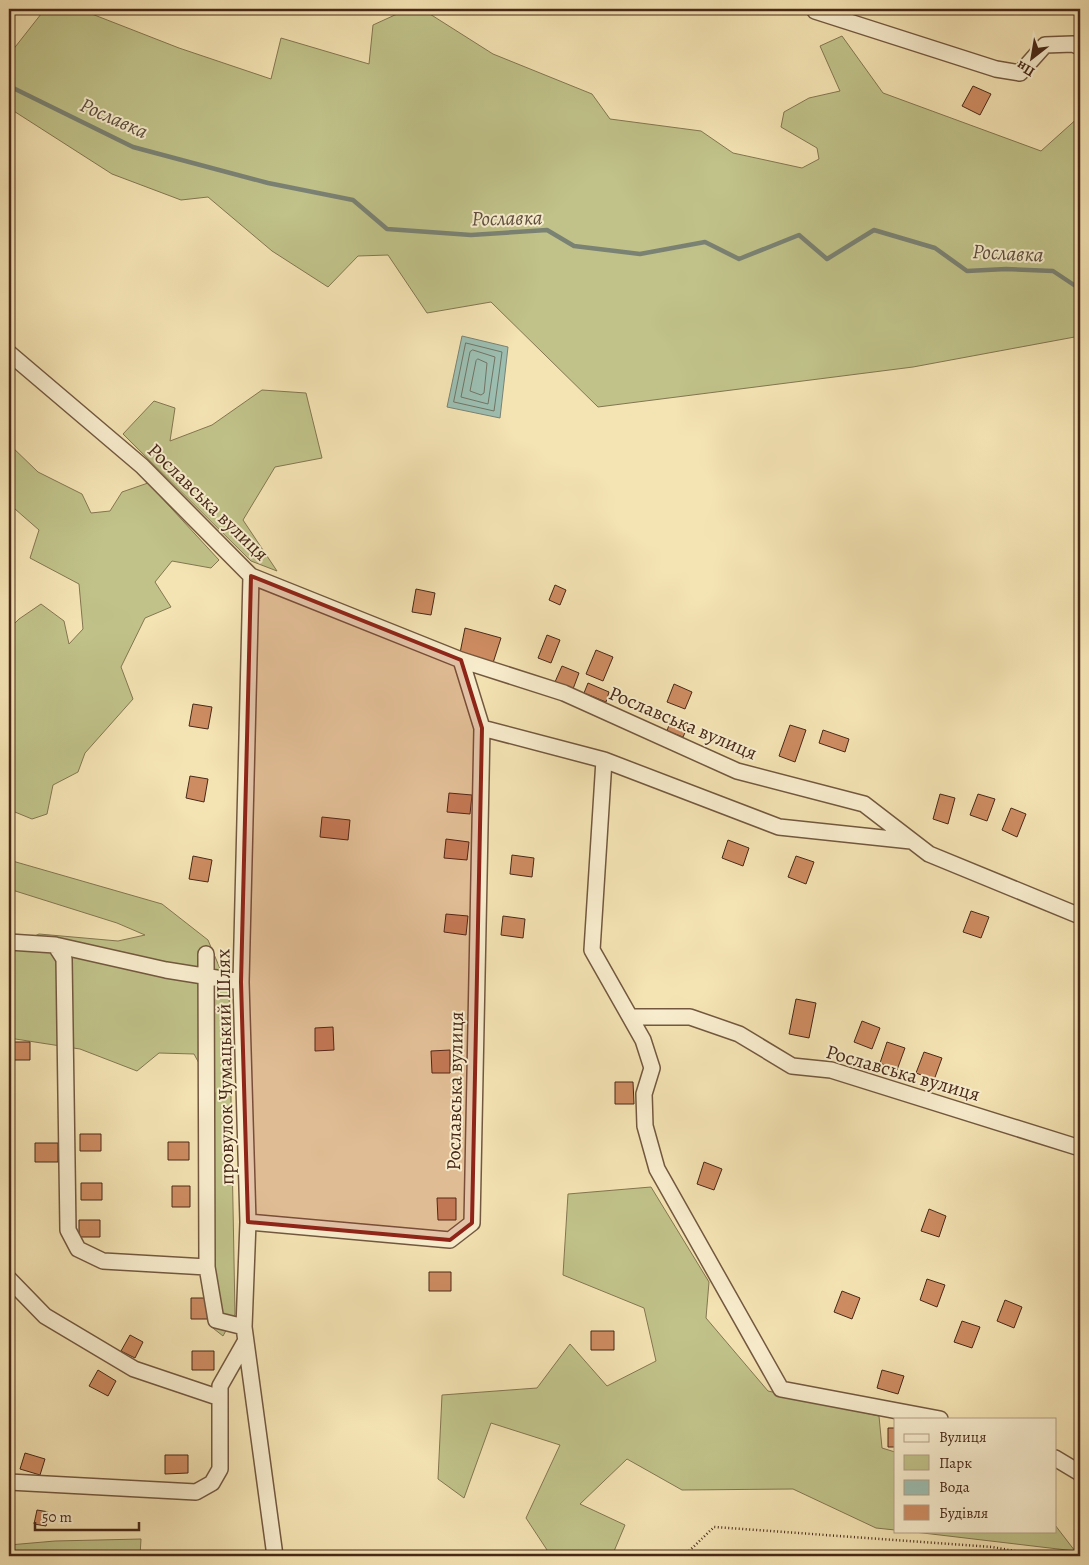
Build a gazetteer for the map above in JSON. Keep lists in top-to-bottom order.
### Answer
{
  "streets": {
    "street": ["Рославська вулиця", "провулок Чумацький Шлях"]
  },
  "crossings": [
    ["Рославська вулиця", "провулок Чумацький Шлях"]
  ],
  "water": ["Рославка"],
  "legend": [
    "Вулиця",
    "Парк",
    "Вода",
    "Будівля"
  ],
  "scale_bar": "50 m",
  "north": "bottom left"
}
